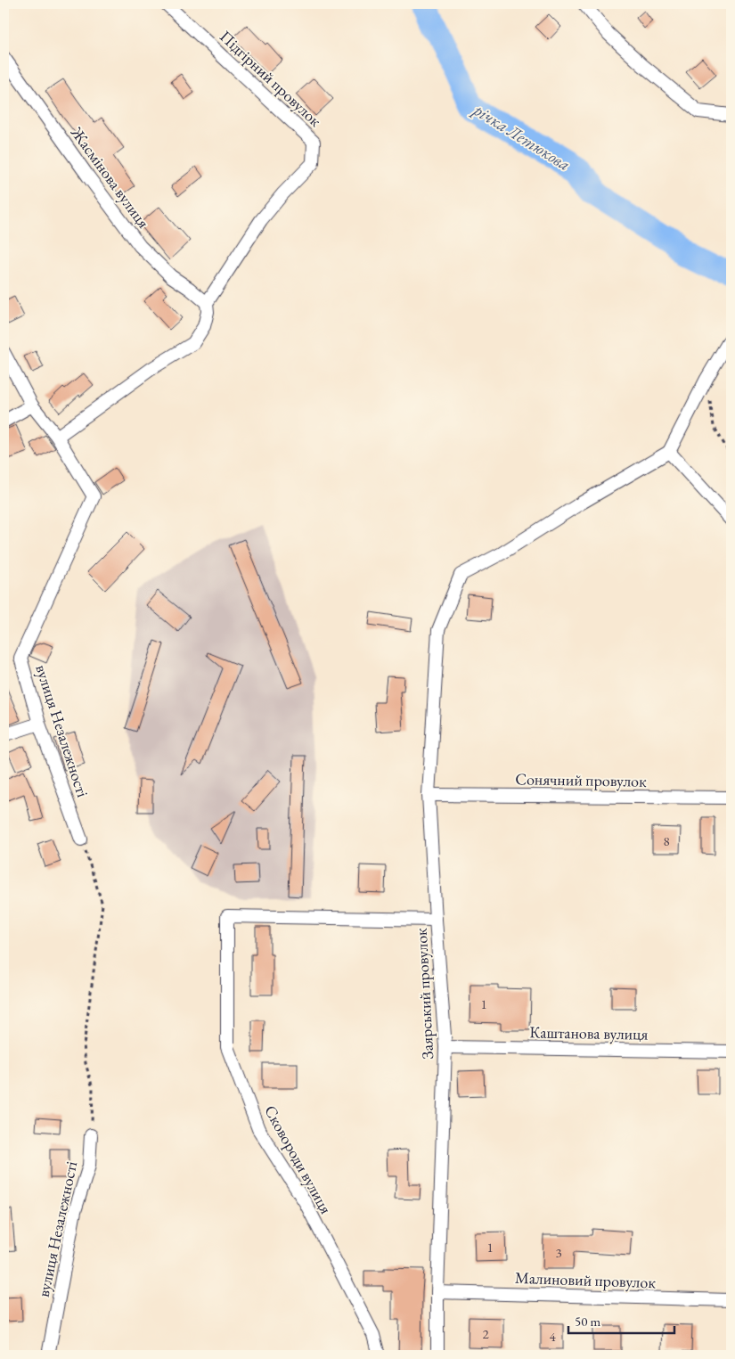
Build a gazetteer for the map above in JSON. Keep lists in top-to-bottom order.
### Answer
{
  "streets": {
    "street": [
      "Підгірний провулок",
      "Жасмінова вулиця",
      "вулиця Незалежності",
      "Сонячний провулок",
      "Заярський провулок",
      "Каштанова вулиця",
      "Сковороди вулиця",
      "Малиновий провулок"
    ]
  },
  "crossings": [
    ["Підгірний провулок", "Жасмінова вулиця"],
    ["Сонячний провулок", "Заярський провулок"],
    ["Заярський провулок", "Каштанова вулиця"],
    ["Заярський провулок", "Сковороди вулиця"],
    ["Заярський провулок", "Малиновий провулок"]
  ],
  "water": ["річка Летюкова"],
  "house_numbers": [
    "8",
    "1",
    "1",
    "3",
    "2",
    "4"
  ],
  "scale_bar": "50 m"
}
